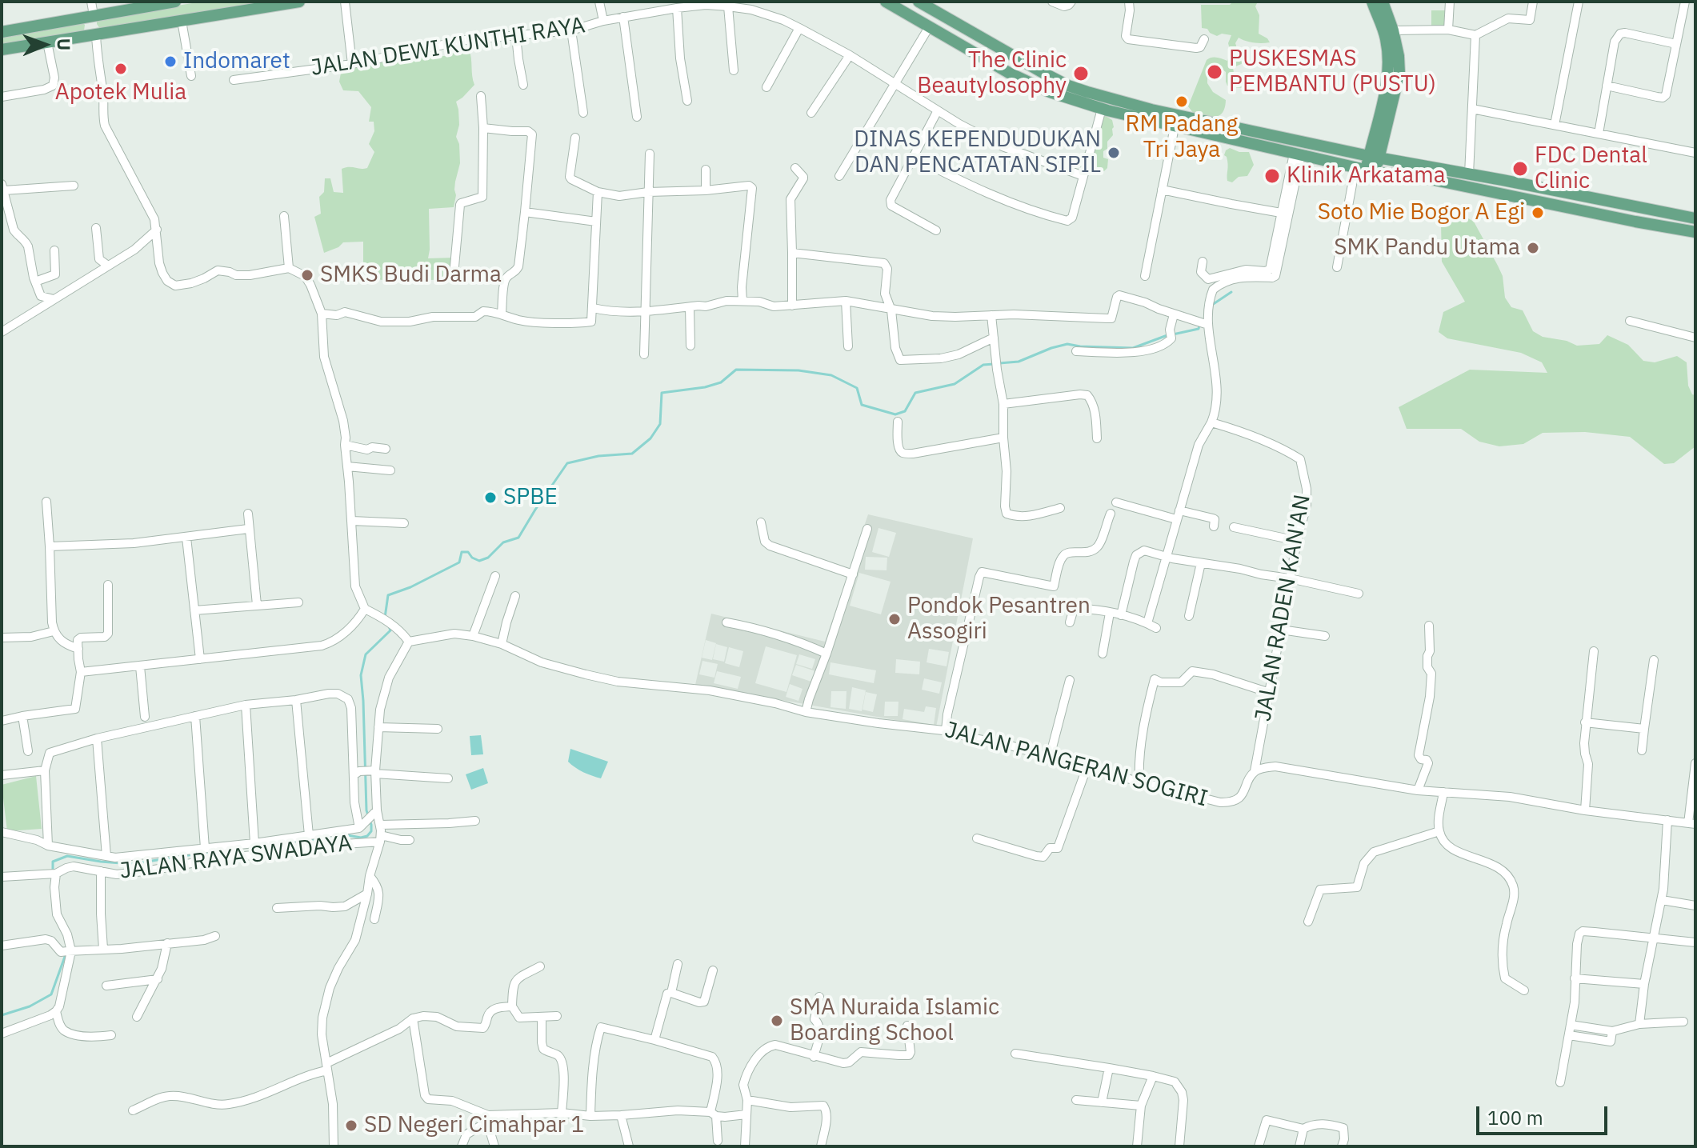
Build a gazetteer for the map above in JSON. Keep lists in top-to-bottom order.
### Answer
{
  "streets": {
    "street": [
      "JALAN DEWI KUNTHI RAYA",
      "JALAN RADEN KAN'AN",
      "JALAN PANGERAN SOGIRI",
      "JALAN RAYA SWADAYA"
    ]
  },
  "crossings": [
    ["JALAN RADEN KAN'AN", "JALAN PANGERAN SOGIRI"]
  ],
  "places": [
    "Indomaret",
    "Apotek Mulia",
    "PUSKESMAS PEMBANTU (PUSTU)",
    "The Clinic Beautylosophy",
    "RM Padang Tri Jaya",
    "DINAS KEPENDUDUKAN DAN PENCATATAN SIPIL",
    "FDC Dental Clinic",
    "Klinik Arkatama",
    "Soto Mie Bogor A Egi",
    "SMK Pandu Utama",
    "SMKS Budi Darma",
    "SPBE",
    "Pondok Pesantren Assogiri",
    "SMA Nuraida Islamic Boarding School",
    "SD Negeri Cimahpar 1"
  ],
  "scale_bar": "100 m",
  "north": "right"
}
